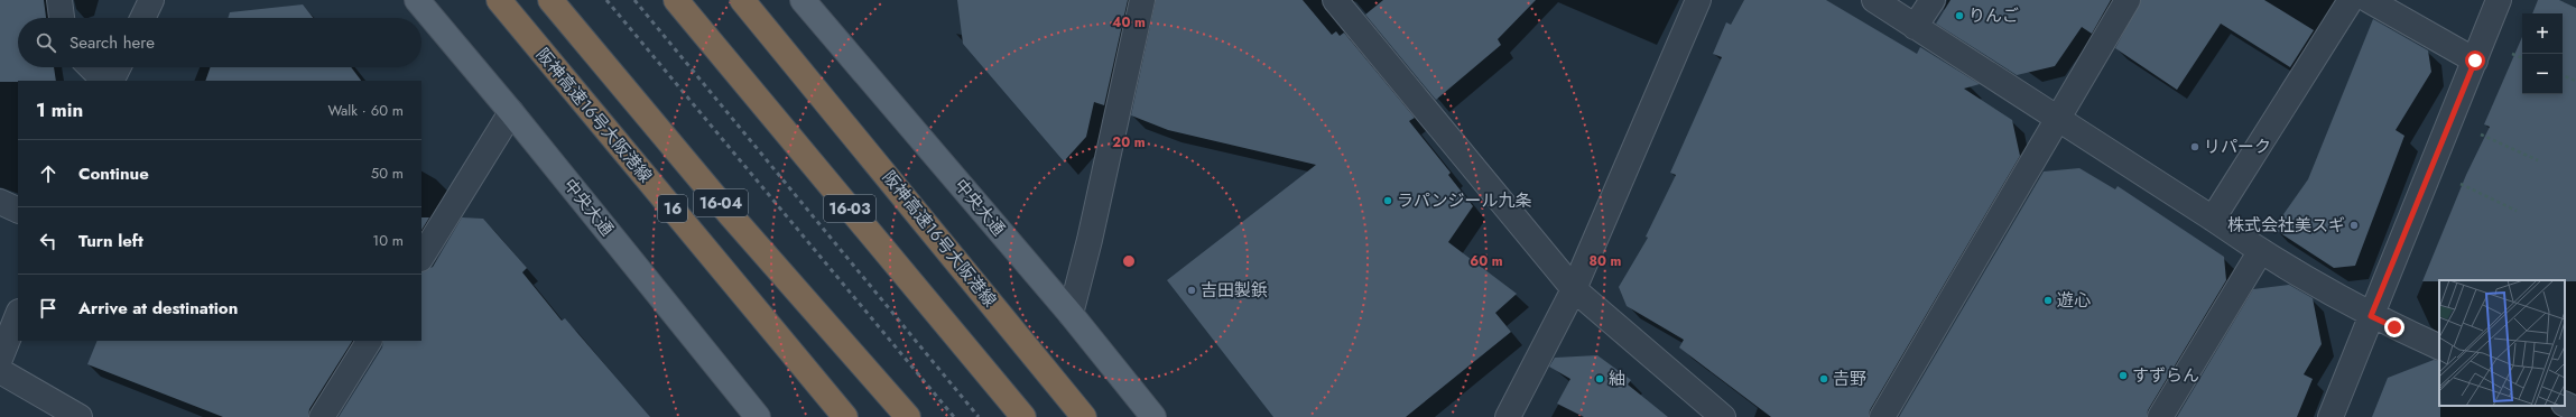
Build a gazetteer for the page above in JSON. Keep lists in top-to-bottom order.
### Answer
{
  "streets": {
    "highway": [
      "阪神高速16号大阪港線",
      "16-04",
      "16",
      "16-03"
    ],
    "main road": ["中央大通"]
  },
  "places": [
    "りんご",
    "リパーク",
    "ラパンジール九条",
    "株式会社美スギ",
    "吉田製鋲",
    "遊心",
    "すずらん",
    "紬",
    "𠮷野"
  ],
  "page": {
    "map_buttons": ["+", "−"],
    "search": "Search here",
    "heading": ["1 min", "Walk · 60 m"],
    "list": [
      ["Continue", "50 m"],
      ["Turn left", "10 m"],
      "Arrive at destination"
    ]
  },
  "rings": [
    "40 m",
    "20 m",
    "60 m",
    "80 m"
  ]
}
